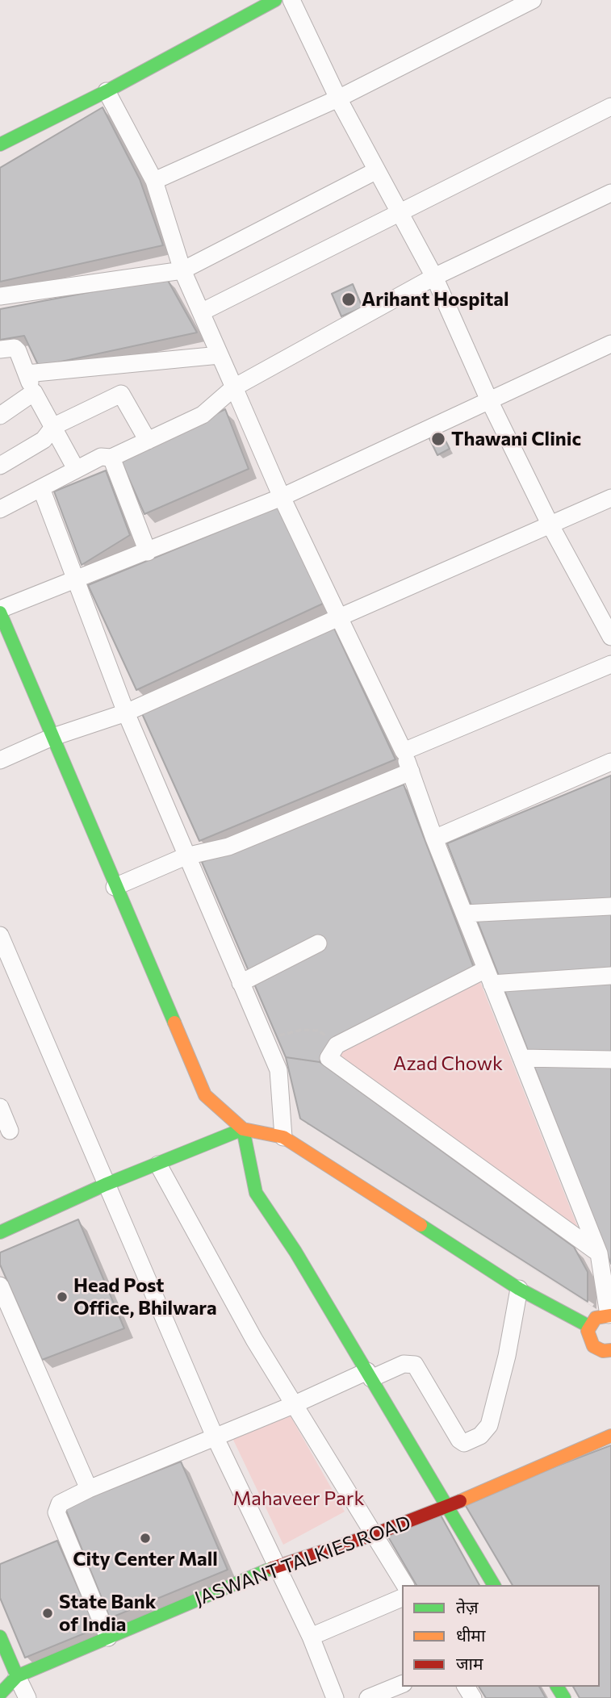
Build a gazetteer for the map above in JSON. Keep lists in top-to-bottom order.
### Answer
{
  "streets": {
    "street": ["JASWANT TALKIES ROAD"]
  },
  "parks": ["Azad Chowk", "Mahaveer Park"],
  "places": [
    "Arihant Hospital",
    "Thawani Clinic",
    "Head Post Office, Bhilwara",
    "City Center Mall",
    "State Bank of India"
  ],
  "legend": ["तेज़", "धीमा", "जाम"]
}
